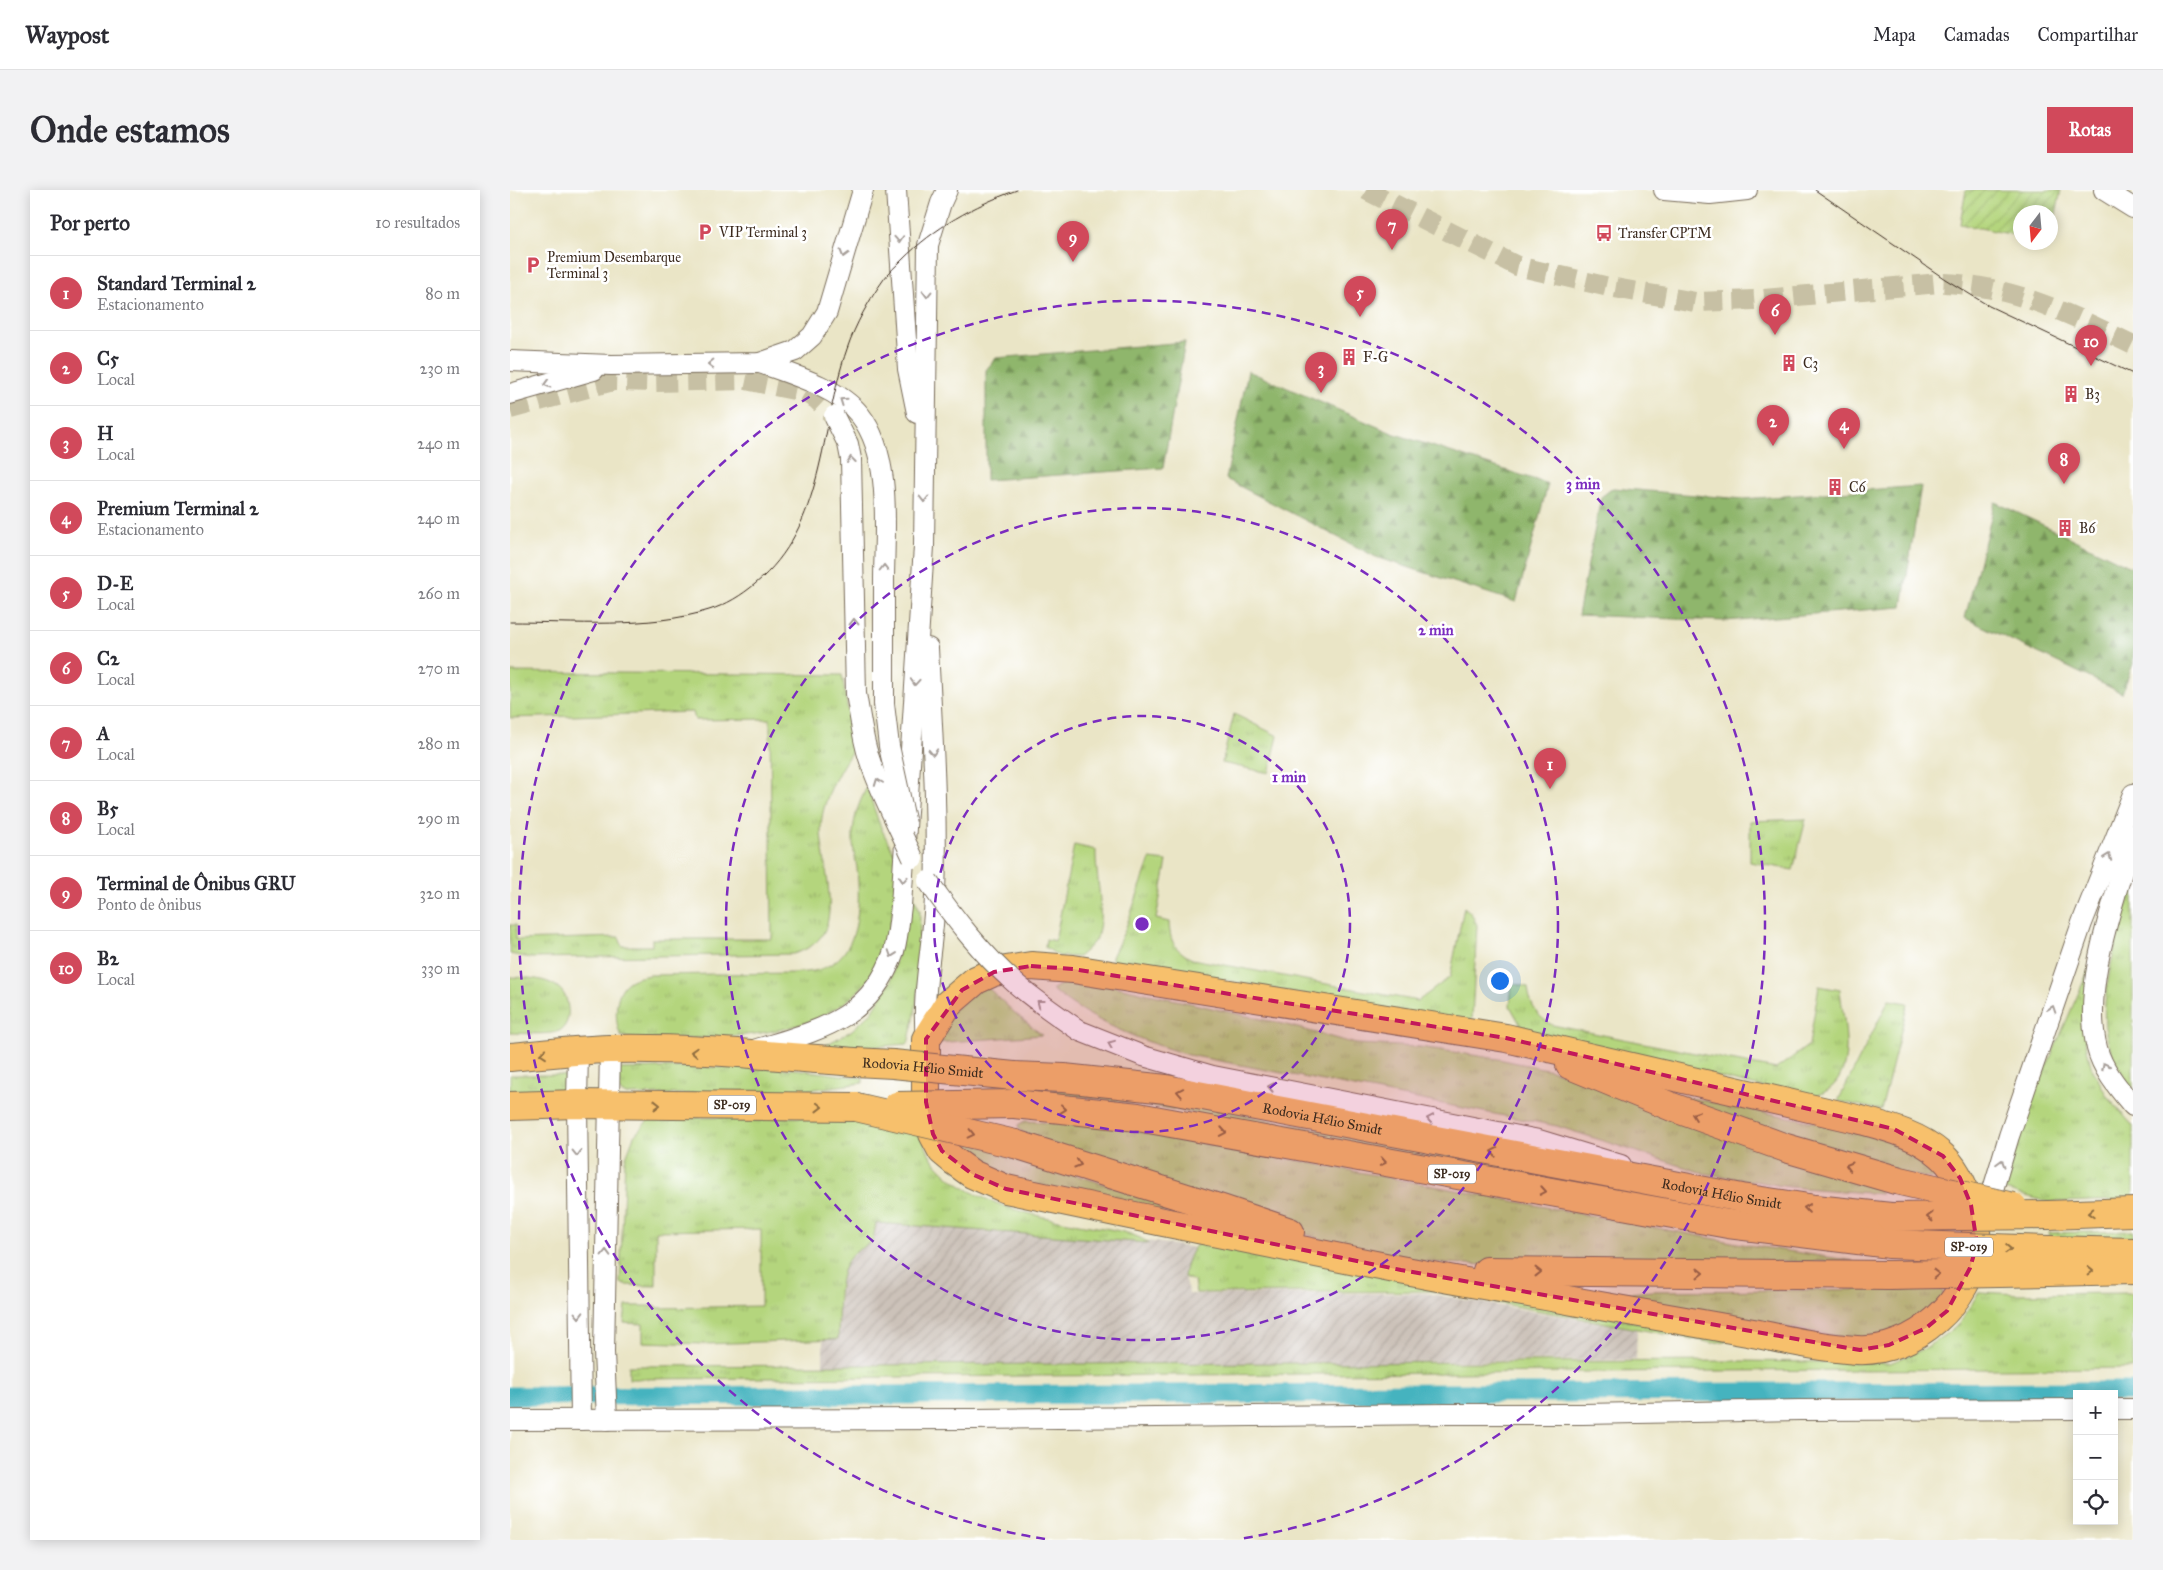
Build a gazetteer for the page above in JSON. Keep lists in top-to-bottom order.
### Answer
{
  "streets": {
    "main road": ["Rodovia Hélio Smidt", "SP-019"]
  },
  "places": {
    "parking": ["VIP Terminal 3", "Premium Desembarque Terminal 3"],
    "bus stop": ["Transfer CPTM"],
    "building": [
      "F-G",
      "C3",
      "B3",
      "C6",
      "B6"
    ]
  },
  "north": "bottom",
  "page": {
    "header": "Waypost",
    "nav": ["Mapa", "Camadas", "Compartilhar"],
    "buttons": "Rotas",
    "title": "Onde estamos",
    "heading": ["Por perto", "10 resultados"],
    "pins": [
      "7",
      "9",
      "5",
      "6",
      "10",
      "3",
      "2",
      "4",
      "8",
      "1"
    ],
    "list": [
      {
        "mark": "1",
        "name": "Standard Terminal 2",
        "note": "Estacionamento",
        "value": "80 m"
      },
      {
        "mark": "2",
        "name": "C5",
        "note": "Local",
        "value": "230 m"
      },
      {
        "mark": "3",
        "name": "H",
        "note": "Local",
        "value": "240 m"
      },
      {
        "mark": "4",
        "name": "Premium Terminal 2",
        "note": "Estacionamento",
        "value": "240 m"
      },
      {
        "mark": "5",
        "name": "D-E",
        "note": "Local",
        "value": "260 m"
      },
      {
        "mark": "6",
        "name": "C2",
        "note": "Local",
        "value": "270 m"
      },
      {
        "mark": "7",
        "name": "A",
        "note": "Local",
        "value": "280 m"
      },
      {
        "mark": "8",
        "name": "B5",
        "note": "Local",
        "value": "290 m"
      },
      {
        "mark": "9",
        "name": "Terminal de Ônibus GRU",
        "note": "Ponto de ônibus",
        "value": "320 m"
      },
      {
        "mark": "10",
        "name": "B2",
        "note": "Local",
        "value": "330 m"
      }
    ],
    "map_buttons": ["+", "−"]
  },
  "rings": ["3 min", "2 min", "1 min"]
}
